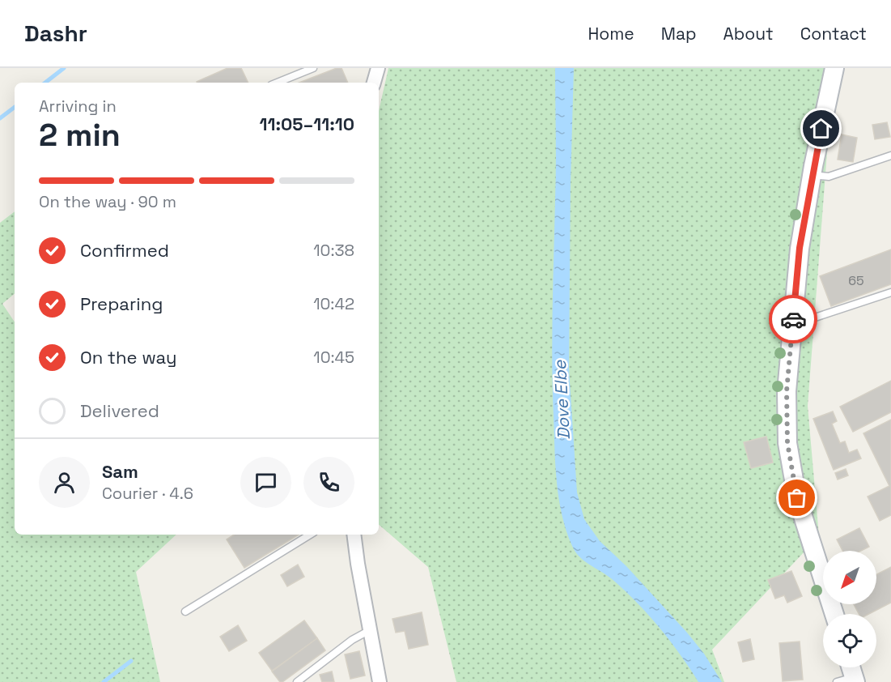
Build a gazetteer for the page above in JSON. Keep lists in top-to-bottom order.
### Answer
{
  "water": ["Dove Elbe"],
  "house_numbers": ["65"],
  "north": "bottom left",
  "page": {
    "header": "Dashr",
    "nav": [
      "Home",
      "Map",
      "About",
      "Contact"
    ],
    "heading": ["2 min", "Arriving in", "11:05–11:10"],
    "panel": ["Sam", "Courier · 4.6"],
    "bar": "On the way · 90 m",
    "list": [
      ["Confirmed", "10:38"],
      ["Preparing", "10:42"],
      ["On the way", "10:45"],
      "Delivered"
    ]
  }
}
